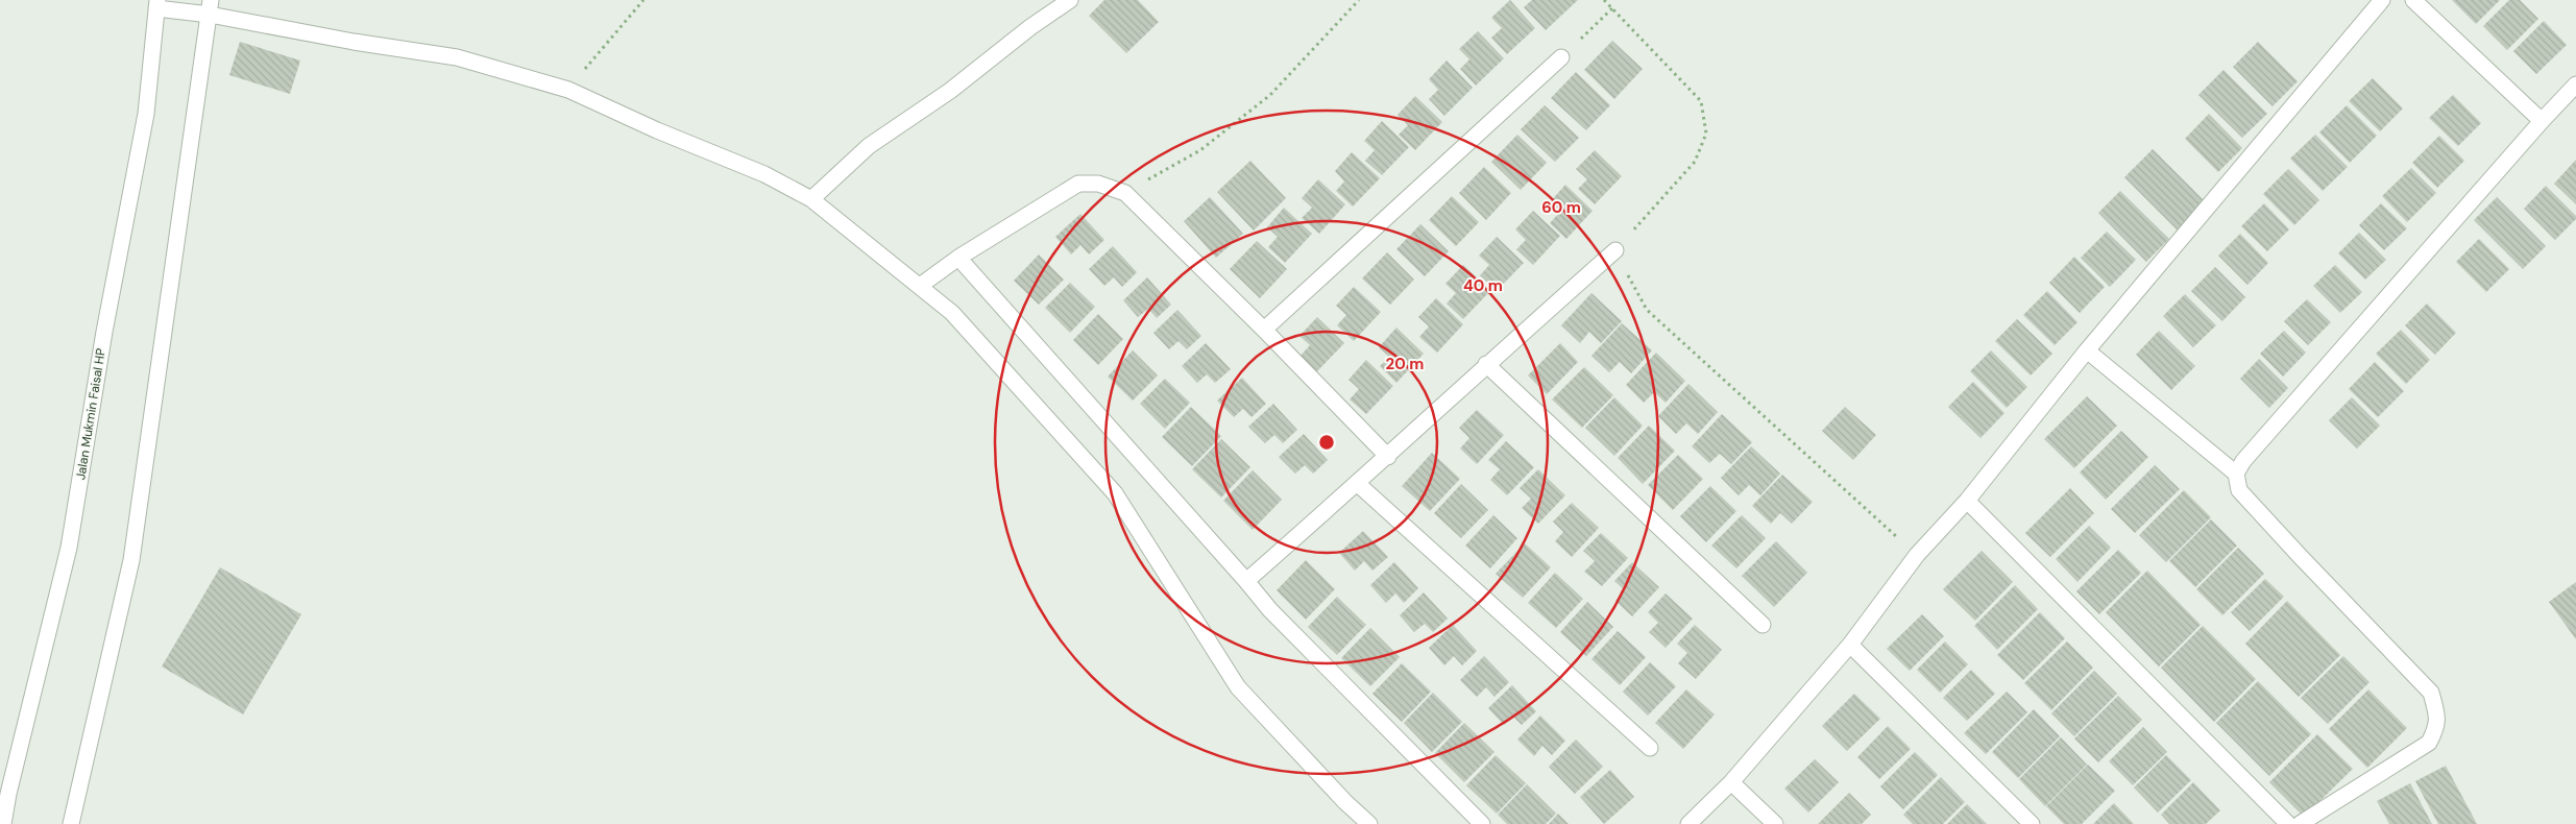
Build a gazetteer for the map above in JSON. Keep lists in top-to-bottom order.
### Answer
{
  "streets": {
    "street": ["Jalan Mukmin Faisal HP"]
  },
  "rings": ["60 m", "40 m", "20 m"]
}
